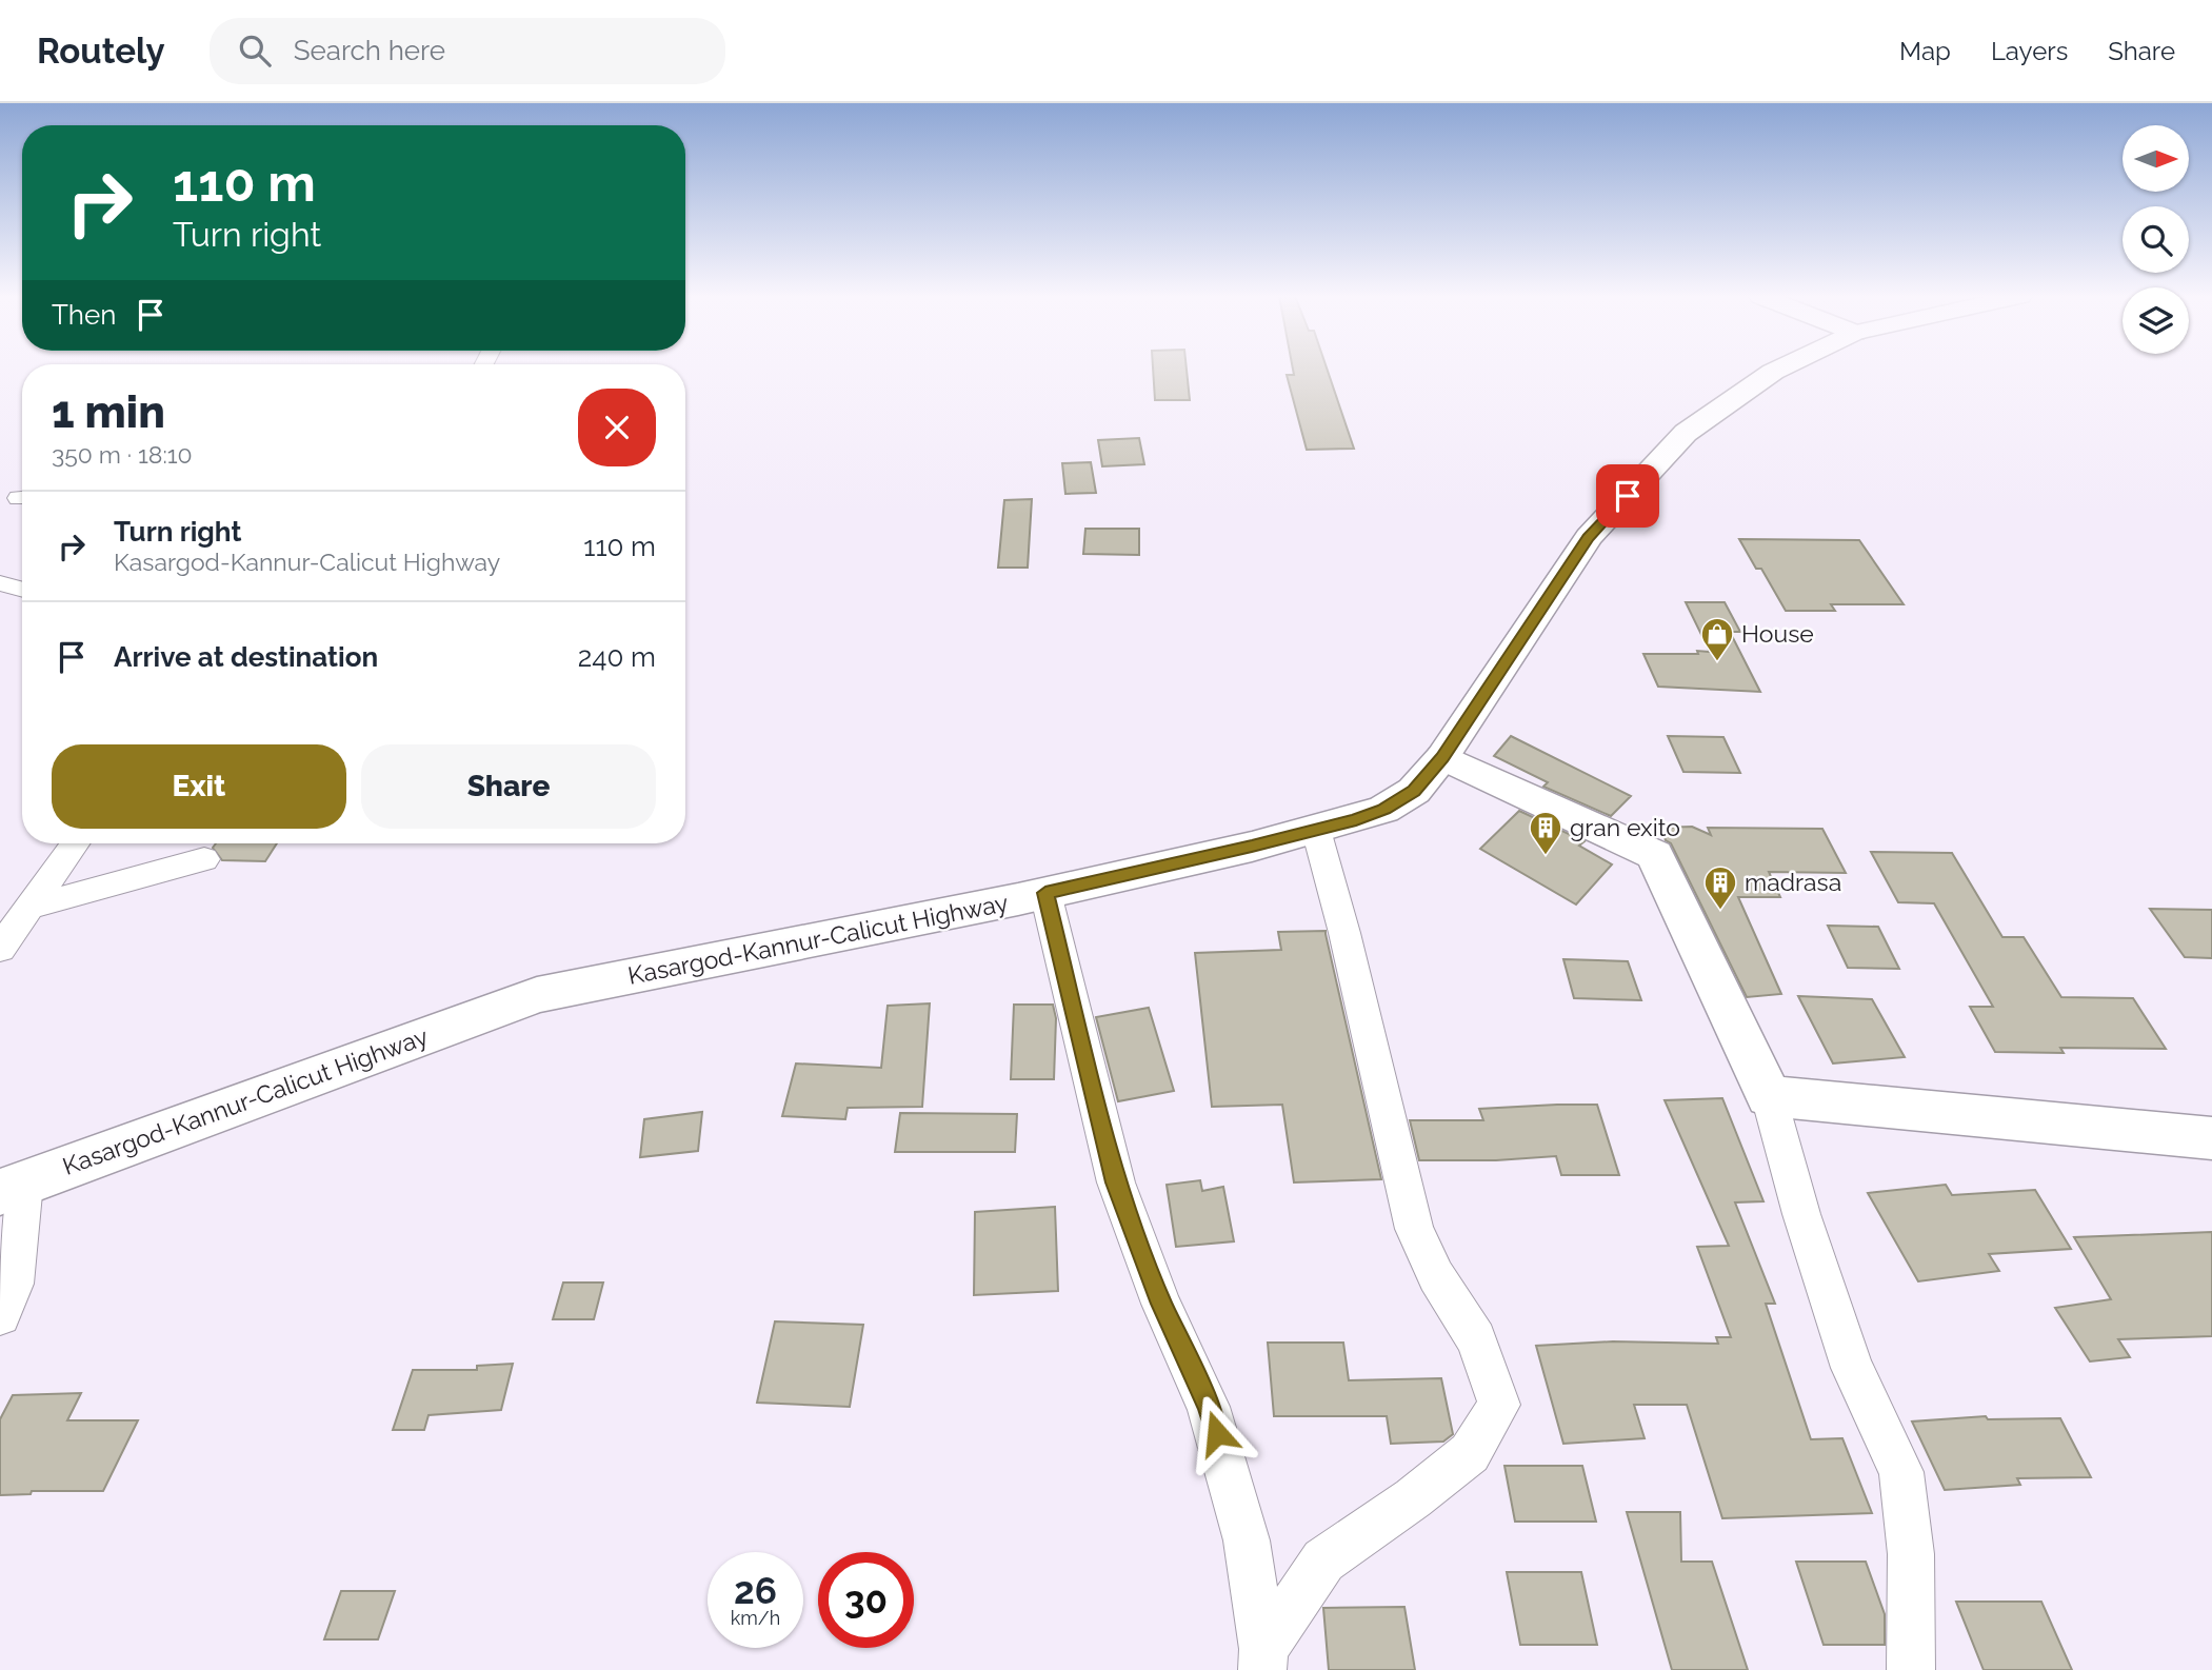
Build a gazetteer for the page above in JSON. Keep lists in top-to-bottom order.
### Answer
{
  "streets": {
    "main road": ["Kasargod-Kannur-Calicut Highway"]
  },
  "places": {
    "shop": ["House"],
    "building": ["gran exito", "madrasa"]
  },
  "north": "right",
  "page": {
    "header": "Routely",
    "search": "Search here",
    "nav": ["Map", "Layers", "Share"],
    "turn": ["110 m", "Turn right"],
    "then": "Then",
    "heading": ["1 min", "350 m · 18:10"],
    "list": [
      {
        "name": "Turn right",
        "note": "Kasargod-Kannur-Calicut Highway",
        "value": "110 m"
      },
      {
        "name": "Arrive at destination",
        "value": "240 m"
      }
    ],
    "buttons": ["Exit", "Share"],
    "speed": "26 km/h",
    "limit": "30"
  }
}
